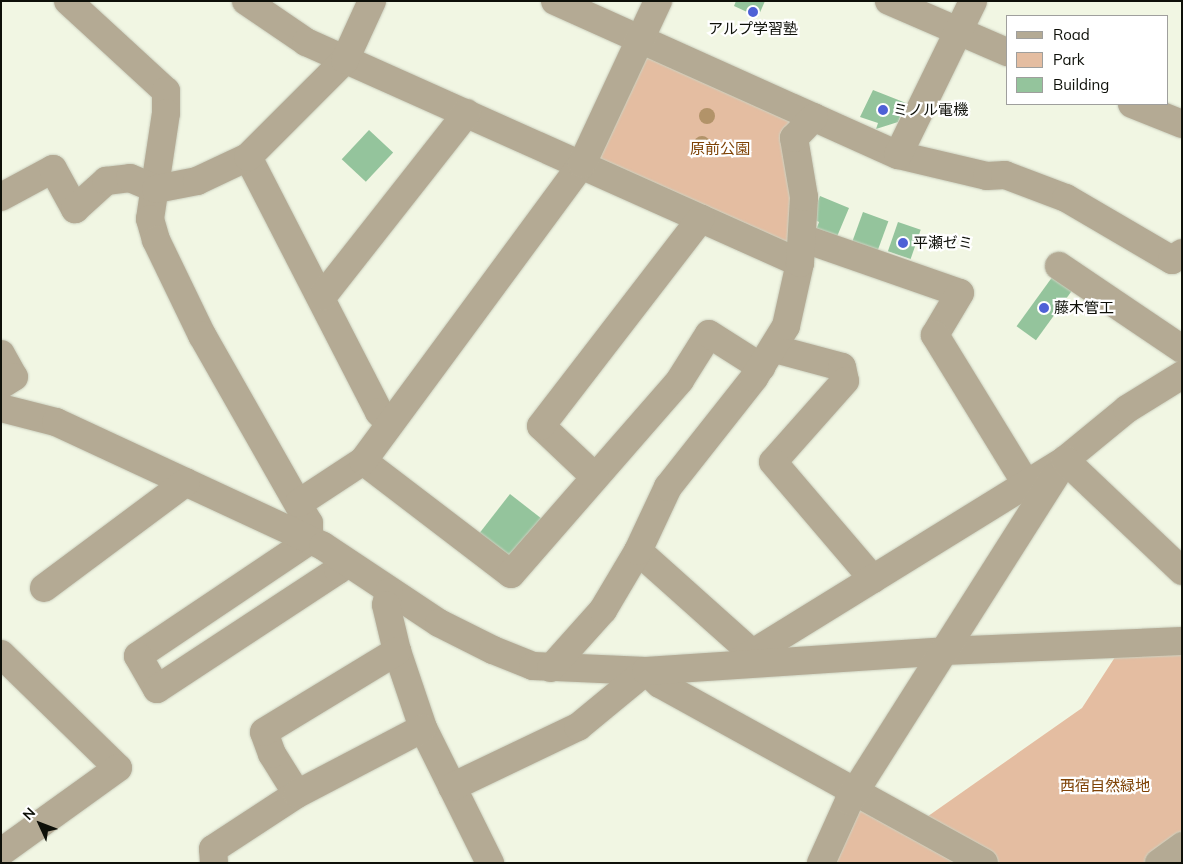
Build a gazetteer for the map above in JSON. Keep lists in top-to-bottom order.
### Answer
{
  "parks": ["原前公園", "西宿自然緑地"],
  "places": [
    "アルプ学習塾",
    "ミノル電機",
    "平瀬ゼミ",
    "藤木管工"
  ],
  "legend": ["Road", "Park", "Building"],
  "north": "top left"
}
